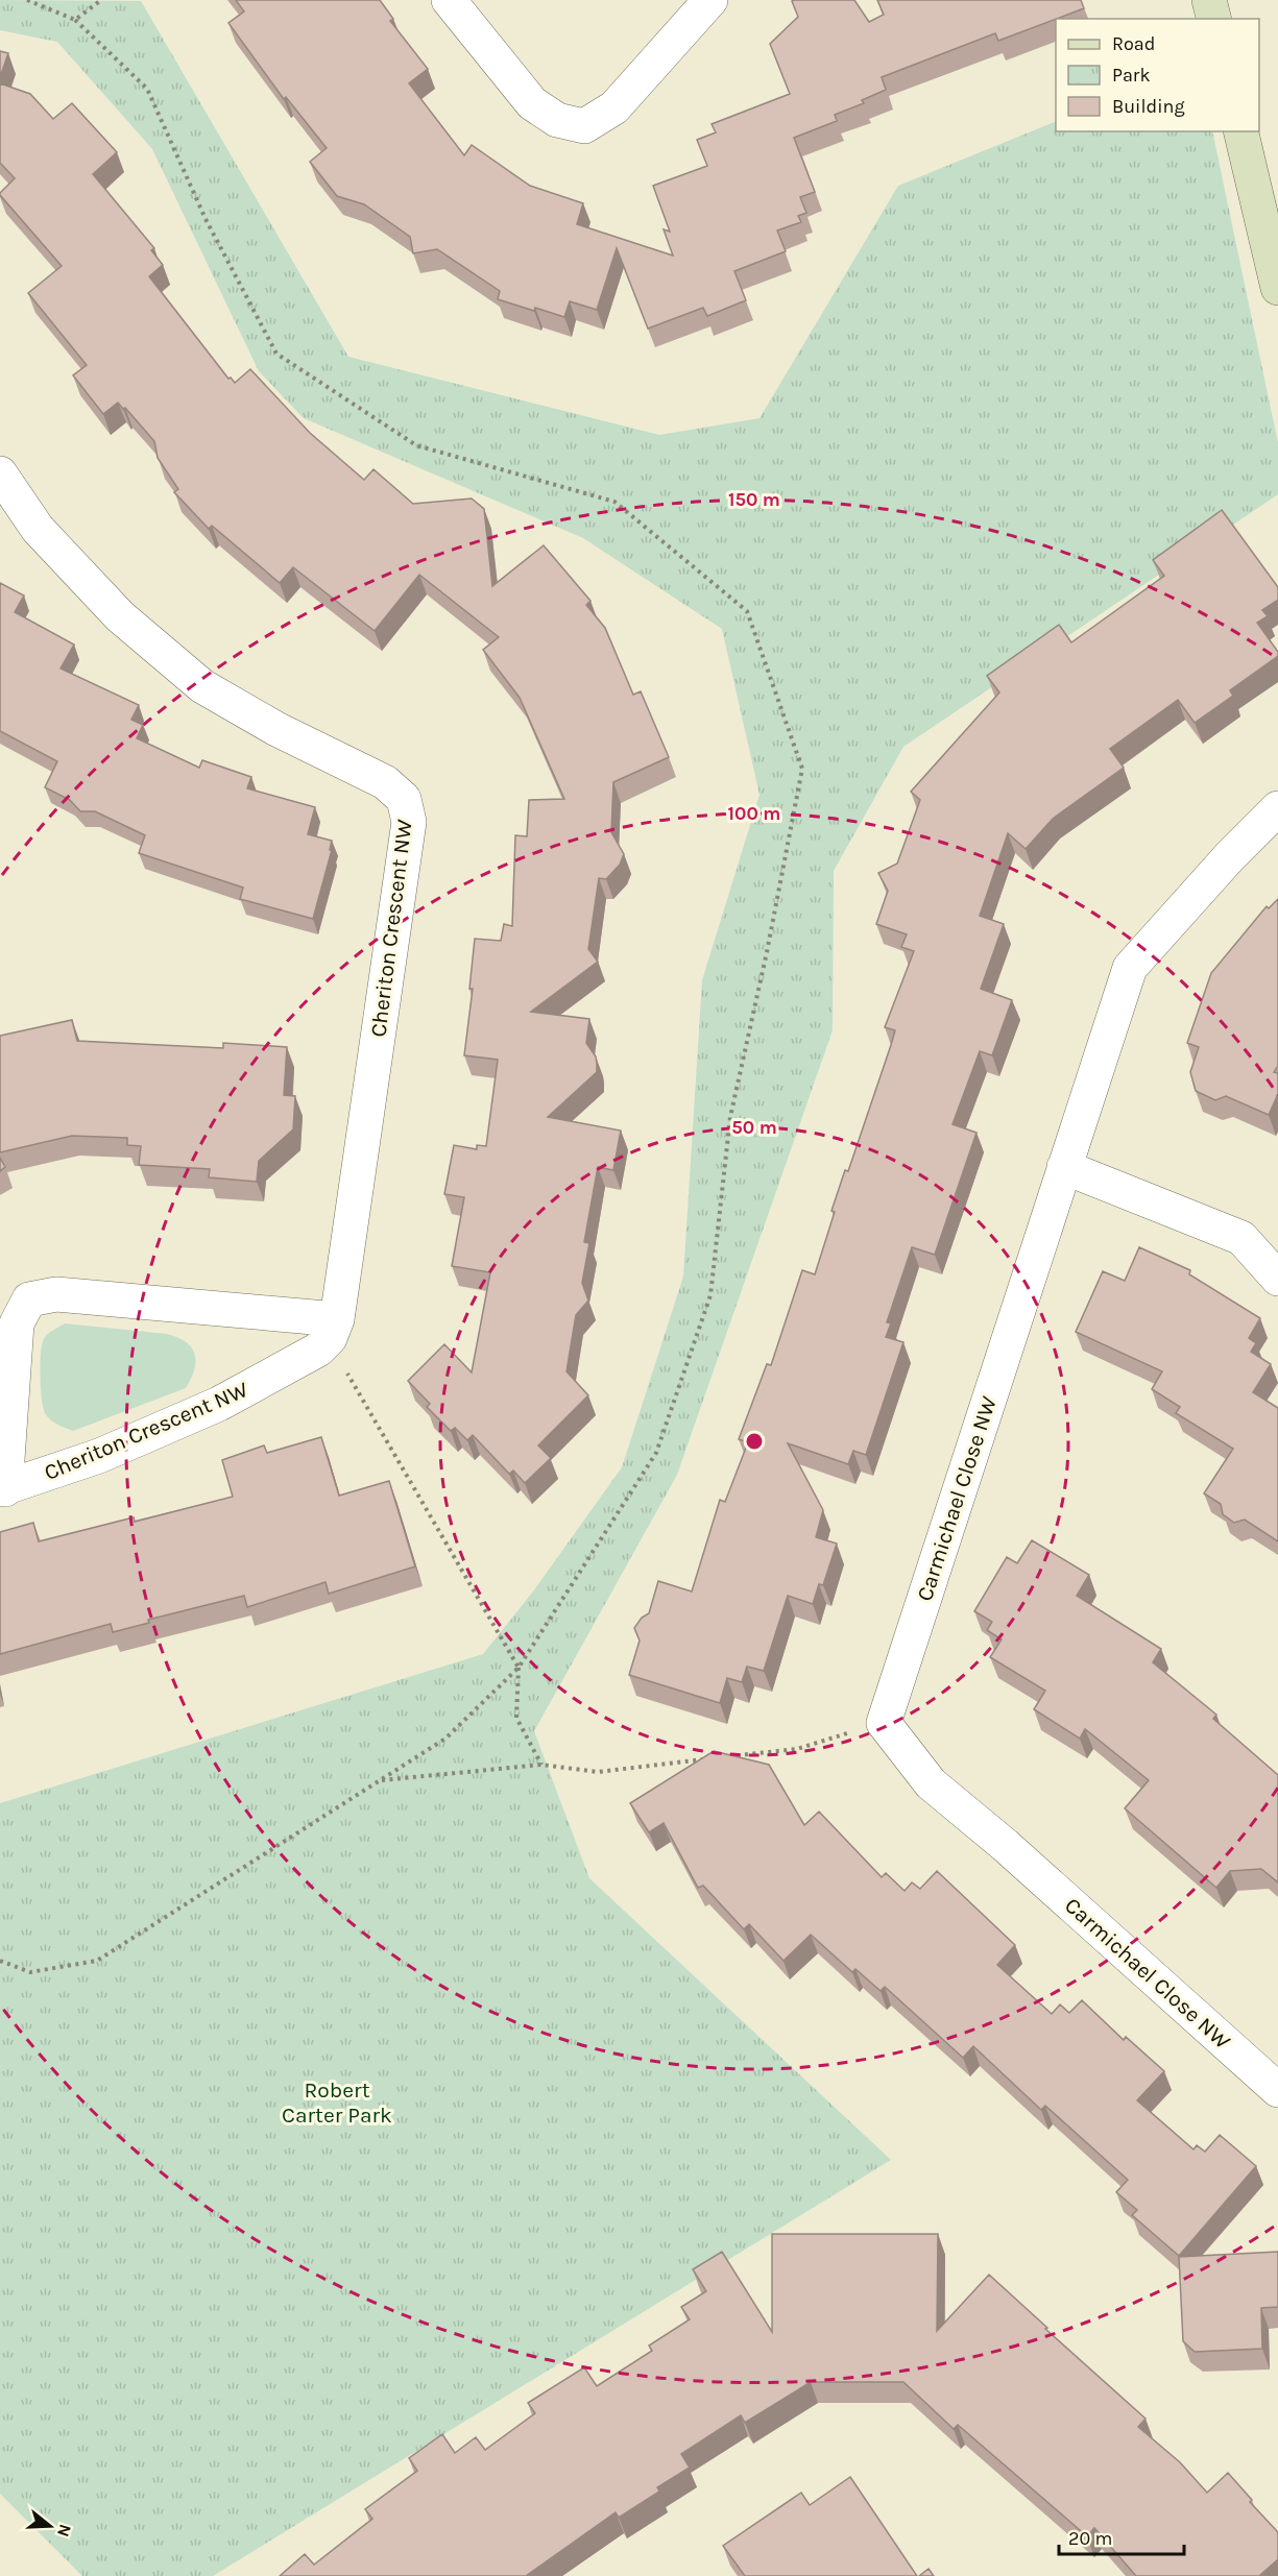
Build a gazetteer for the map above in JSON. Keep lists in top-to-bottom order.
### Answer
{
  "streets": {
    "street": ["Cheriton Crescent NW", "Carmichael Close NW"]
  },
  "parks": ["Robert Carter Park"],
  "legend": ["Road", "Park", "Building"],
  "scale_bar": "20 m",
  "north": "right",
  "rings": ["150 m", "100 m", "50 m"]
}
